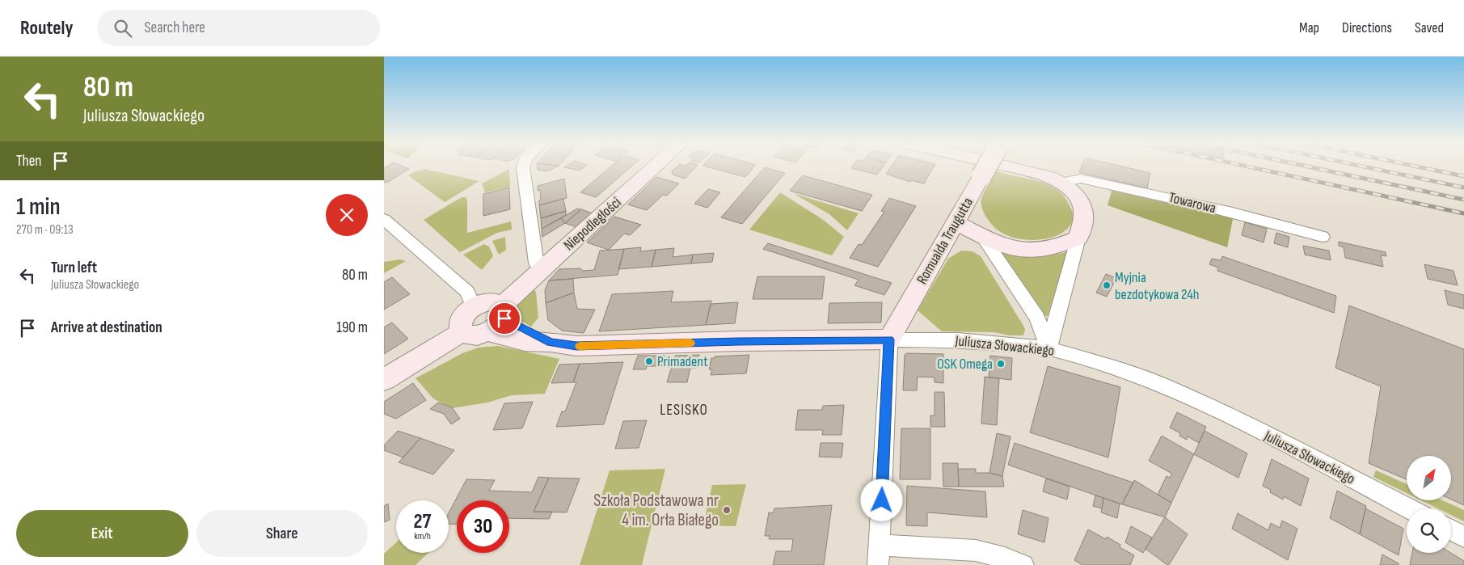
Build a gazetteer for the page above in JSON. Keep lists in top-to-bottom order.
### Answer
{
  "streets": {
    "street": [
      "Towarowa",
      "Niepodległości",
      "Romualda Traugutta",
      "Juliusza Słowackiego"
    ]
  },
  "crossings": [
    ["Niepodległości", "Juliusza Słowackiego"],
    ["Romualda Traugutta", "Juliusza Słowackiego"]
  ],
  "districts": ["LESISKO"],
  "places": [
    "Myjnia bezdotykowa 24h",
    "Primadent",
    "OSK Omega",
    "Szkoła Podstawowa nr 4 im. Orła Białego"
  ],
  "north": "top right",
  "page": {
    "header": "Routely",
    "search": "Search here",
    "nav": ["Map", "Directions", "Saved"],
    "turn": ["80 m", "Juliusza Słowackiego"],
    "then": "Then",
    "heading": ["1 min", "270 m · 09:13"],
    "list": [
      {
        "name": "Turn left",
        "note": "Juliusza Słowackiego",
        "value": "80 m"
      },
      {
        "name": "Arrive at destination",
        "value": "190 m"
      }
    ],
    "speed": "27 km/h",
    "limit": "30",
    "buttons": ["Exit", "Share"]
  }
}
